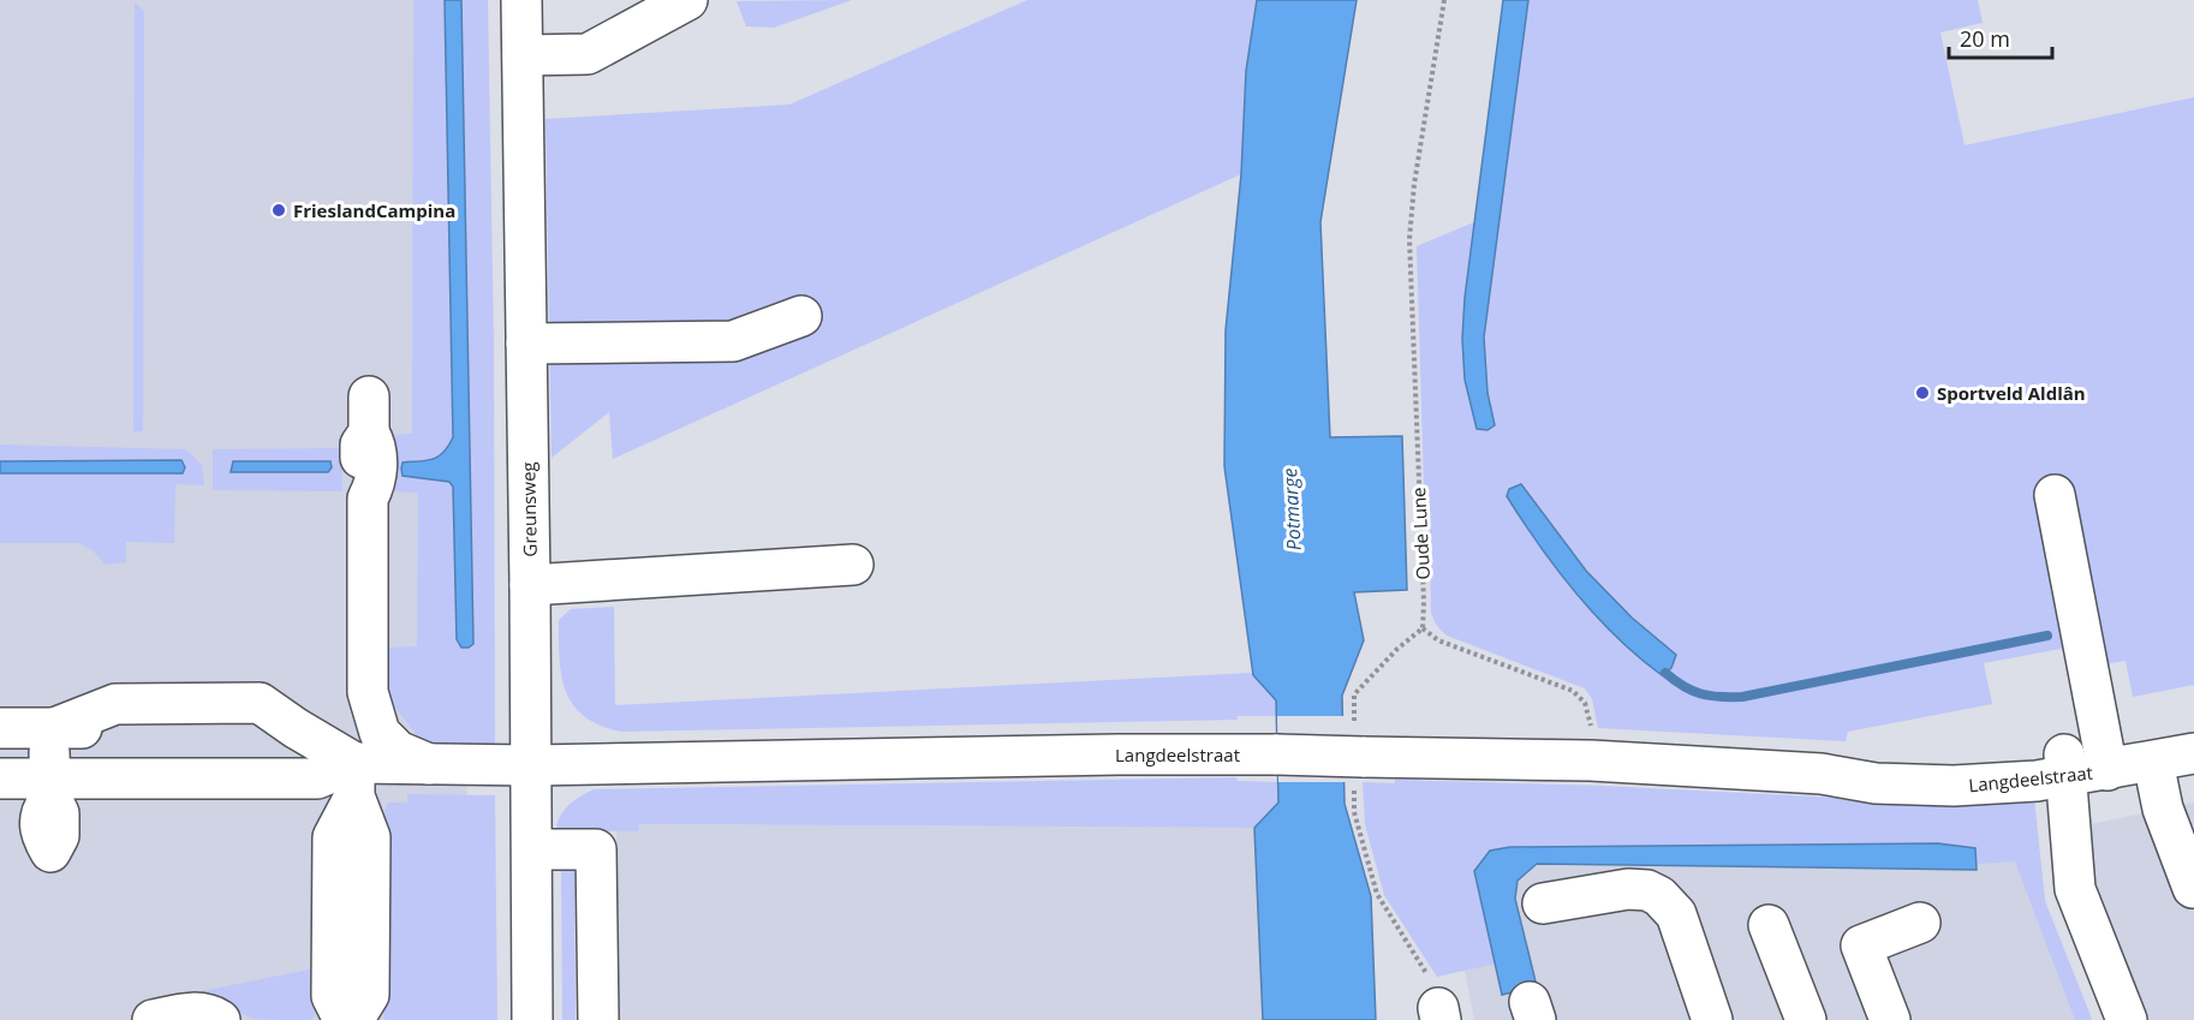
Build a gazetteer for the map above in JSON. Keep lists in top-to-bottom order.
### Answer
{
  "streets": {
    "street": ["Greunsweg", "Langdeelstraat"],
    "path": ["Oude Lune"]
  },
  "crossings": [
    ["Greunsweg", "Langdeelstraat"]
  ],
  "water": ["Potmarge"],
  "places": ["FrieslandCampina", "Sportveld Aldlân"],
  "scale_bar": "20 m"
}
